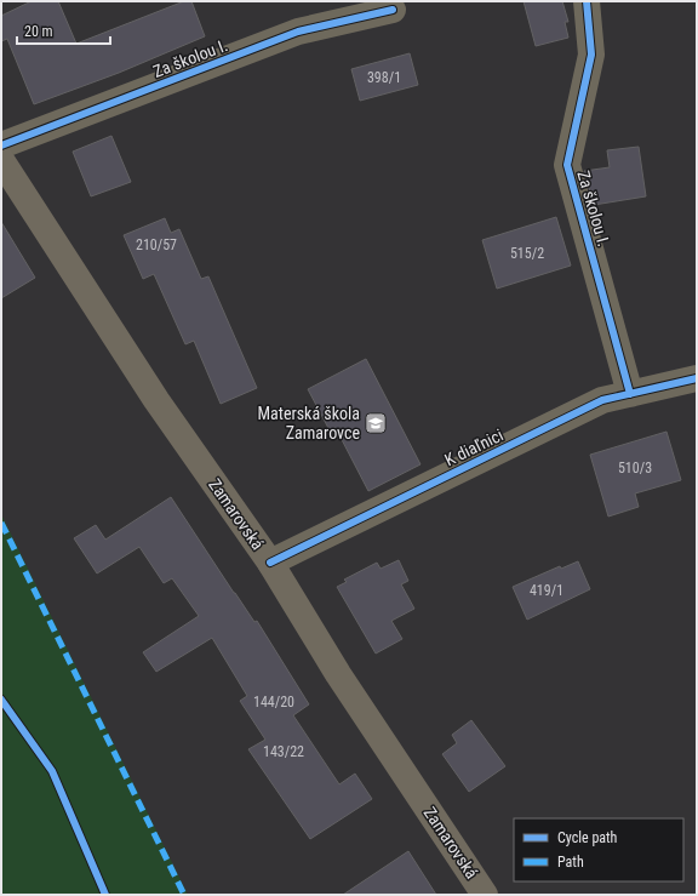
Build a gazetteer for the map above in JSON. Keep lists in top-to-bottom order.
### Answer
{
  "streets": {
    "main road": ["Zamarovská"],
    "street": ["Za školou I.", "K diaľnici"]
  },
  "crossings": [
    ["Za školou I.", "K diaľnici"],
    ["K diaľnici", "Zamarovská"]
  ],
  "places": {
    "school or university": ["Materská škola Zamarovce"]
  },
  "house_numbers": [
    "398/1",
    "210/57",
    "515/2",
    "510/3",
    "419/1",
    "144/20",
    "143/22"
  ],
  "legend": ["Cycle path", "Path"],
  "scale_bar": "20 m"
}
